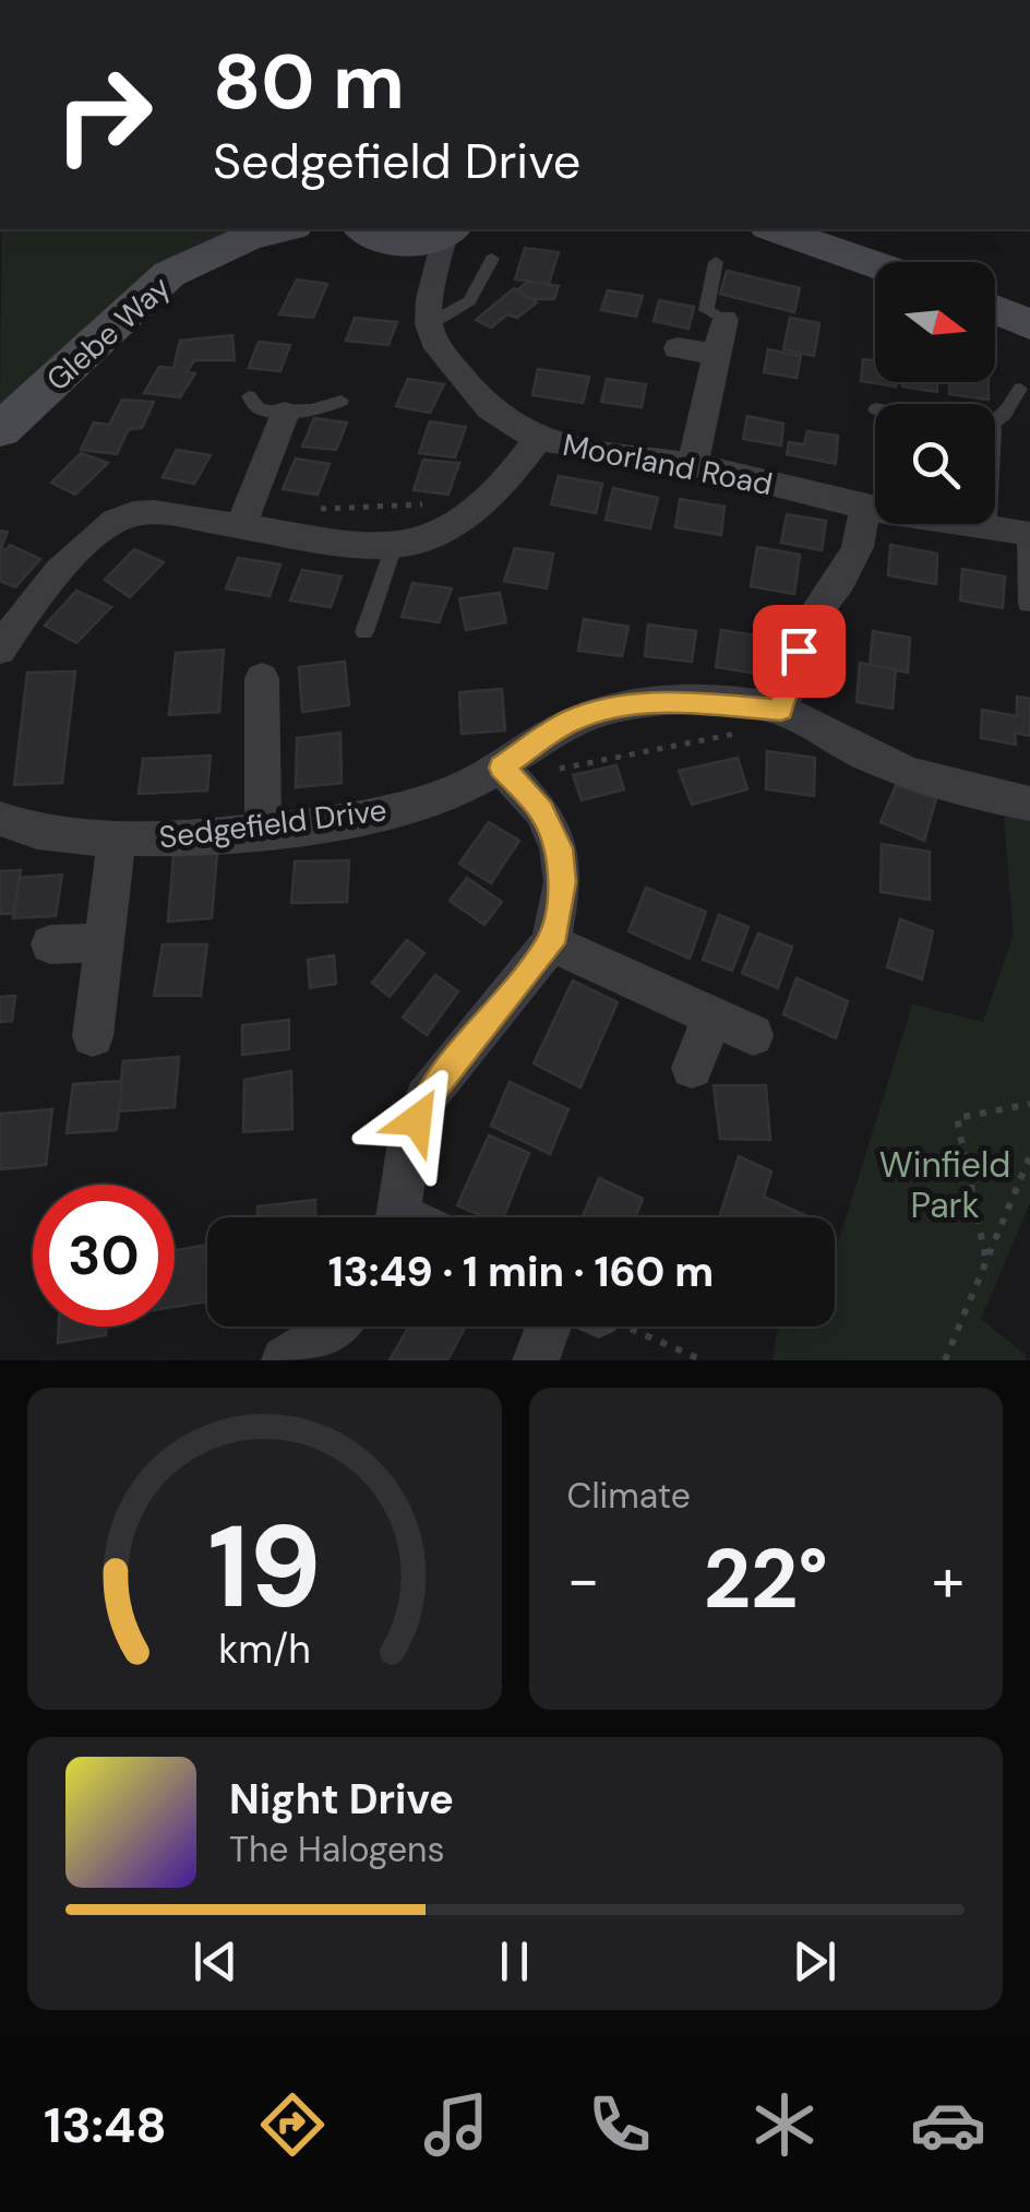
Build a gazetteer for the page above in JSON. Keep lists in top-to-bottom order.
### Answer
{
  "streets": {
    "street": ["Glebe Way", "Moorland Road", "Sedgefield Drive"]
  },
  "crossings": [
    ["Glebe Way", "Moorland Road"]
  ],
  "parks": ["Winfield Park"],
  "north": "right",
  "page": {
    "turn": ["80 m", "Sedgefield Drive"],
    "limit": "30",
    "trip": "13:49 · 1 min · 160 m",
    "tile": "Climate",
    "heat": ["−", "22°", "+"],
    "song": ["Night Drive", "The Halogens"],
    "tabs": "13:48",
    "gauge": ["19", "km/h"]
  }
}
